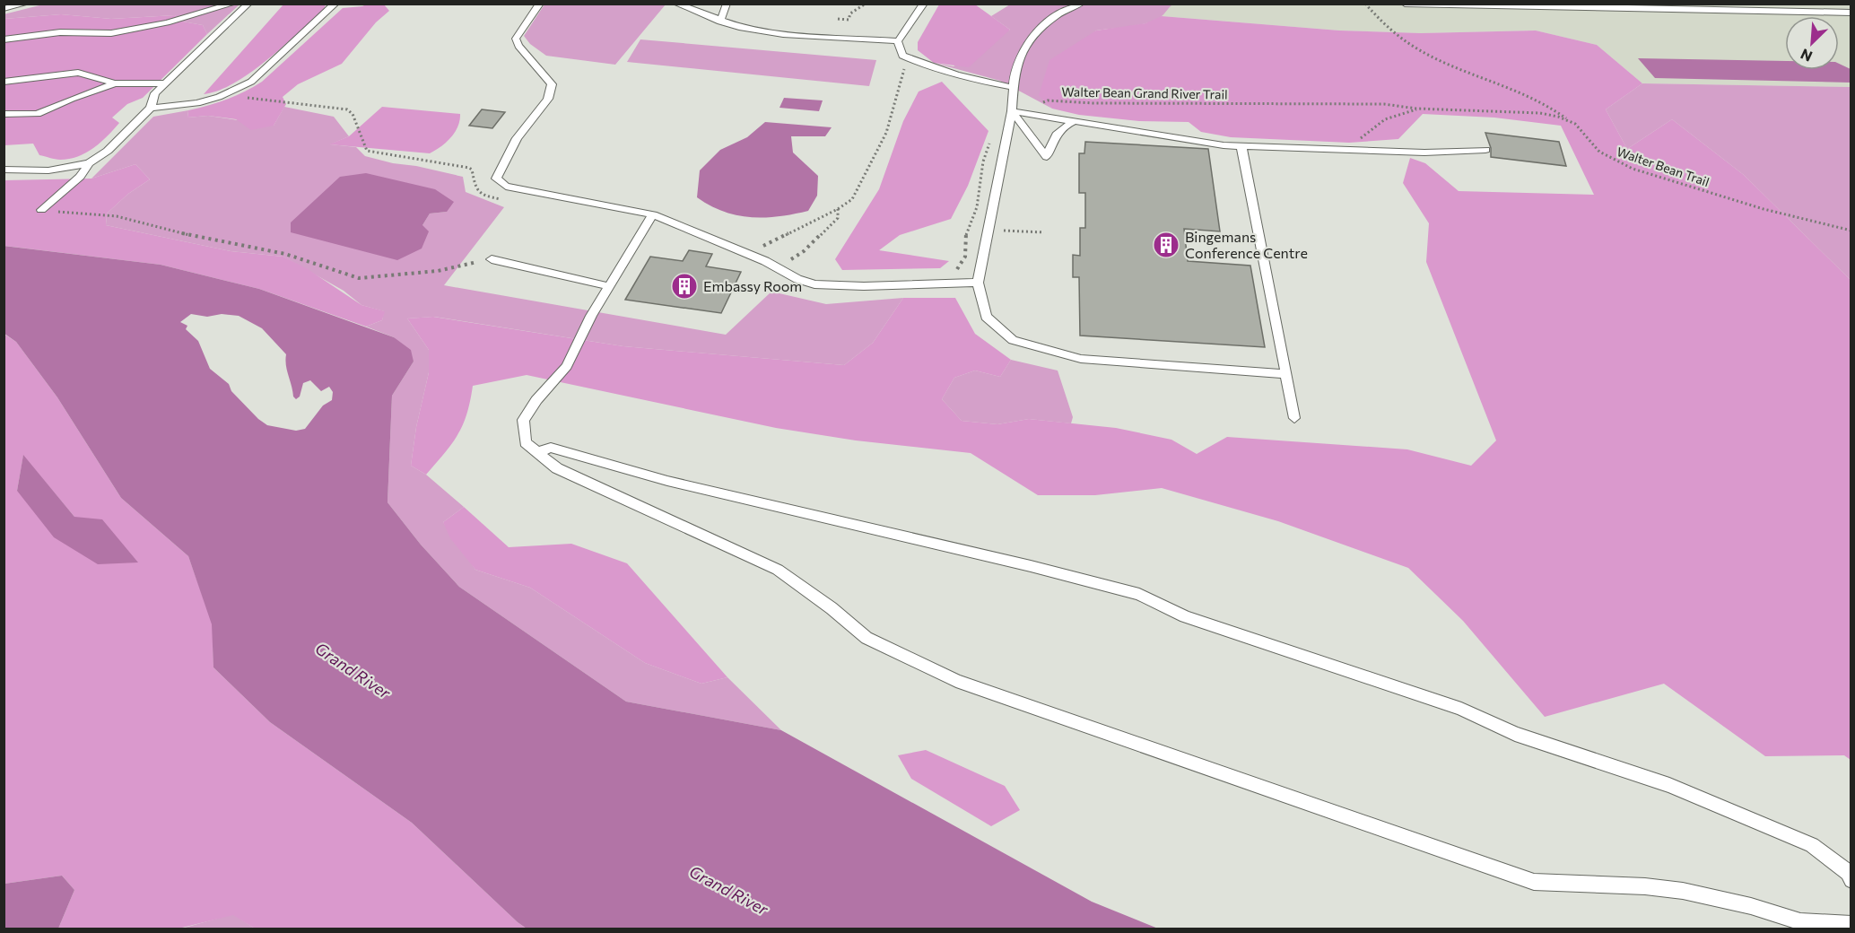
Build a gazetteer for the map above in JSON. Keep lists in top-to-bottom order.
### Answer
{
  "streets": {
    "path": ["Walter Bean Grand River Trail", "Walter Bean Trail"]
  },
  "crossings": [
    ["Walter Bean Grand River Trail", "Walter Bean Trail"]
  ],
  "water": ["Grand River"],
  "places": {
    "building": ["Bingemans Conference Centre", "Embassy Room"]
  },
  "north": "bottom left"
}
